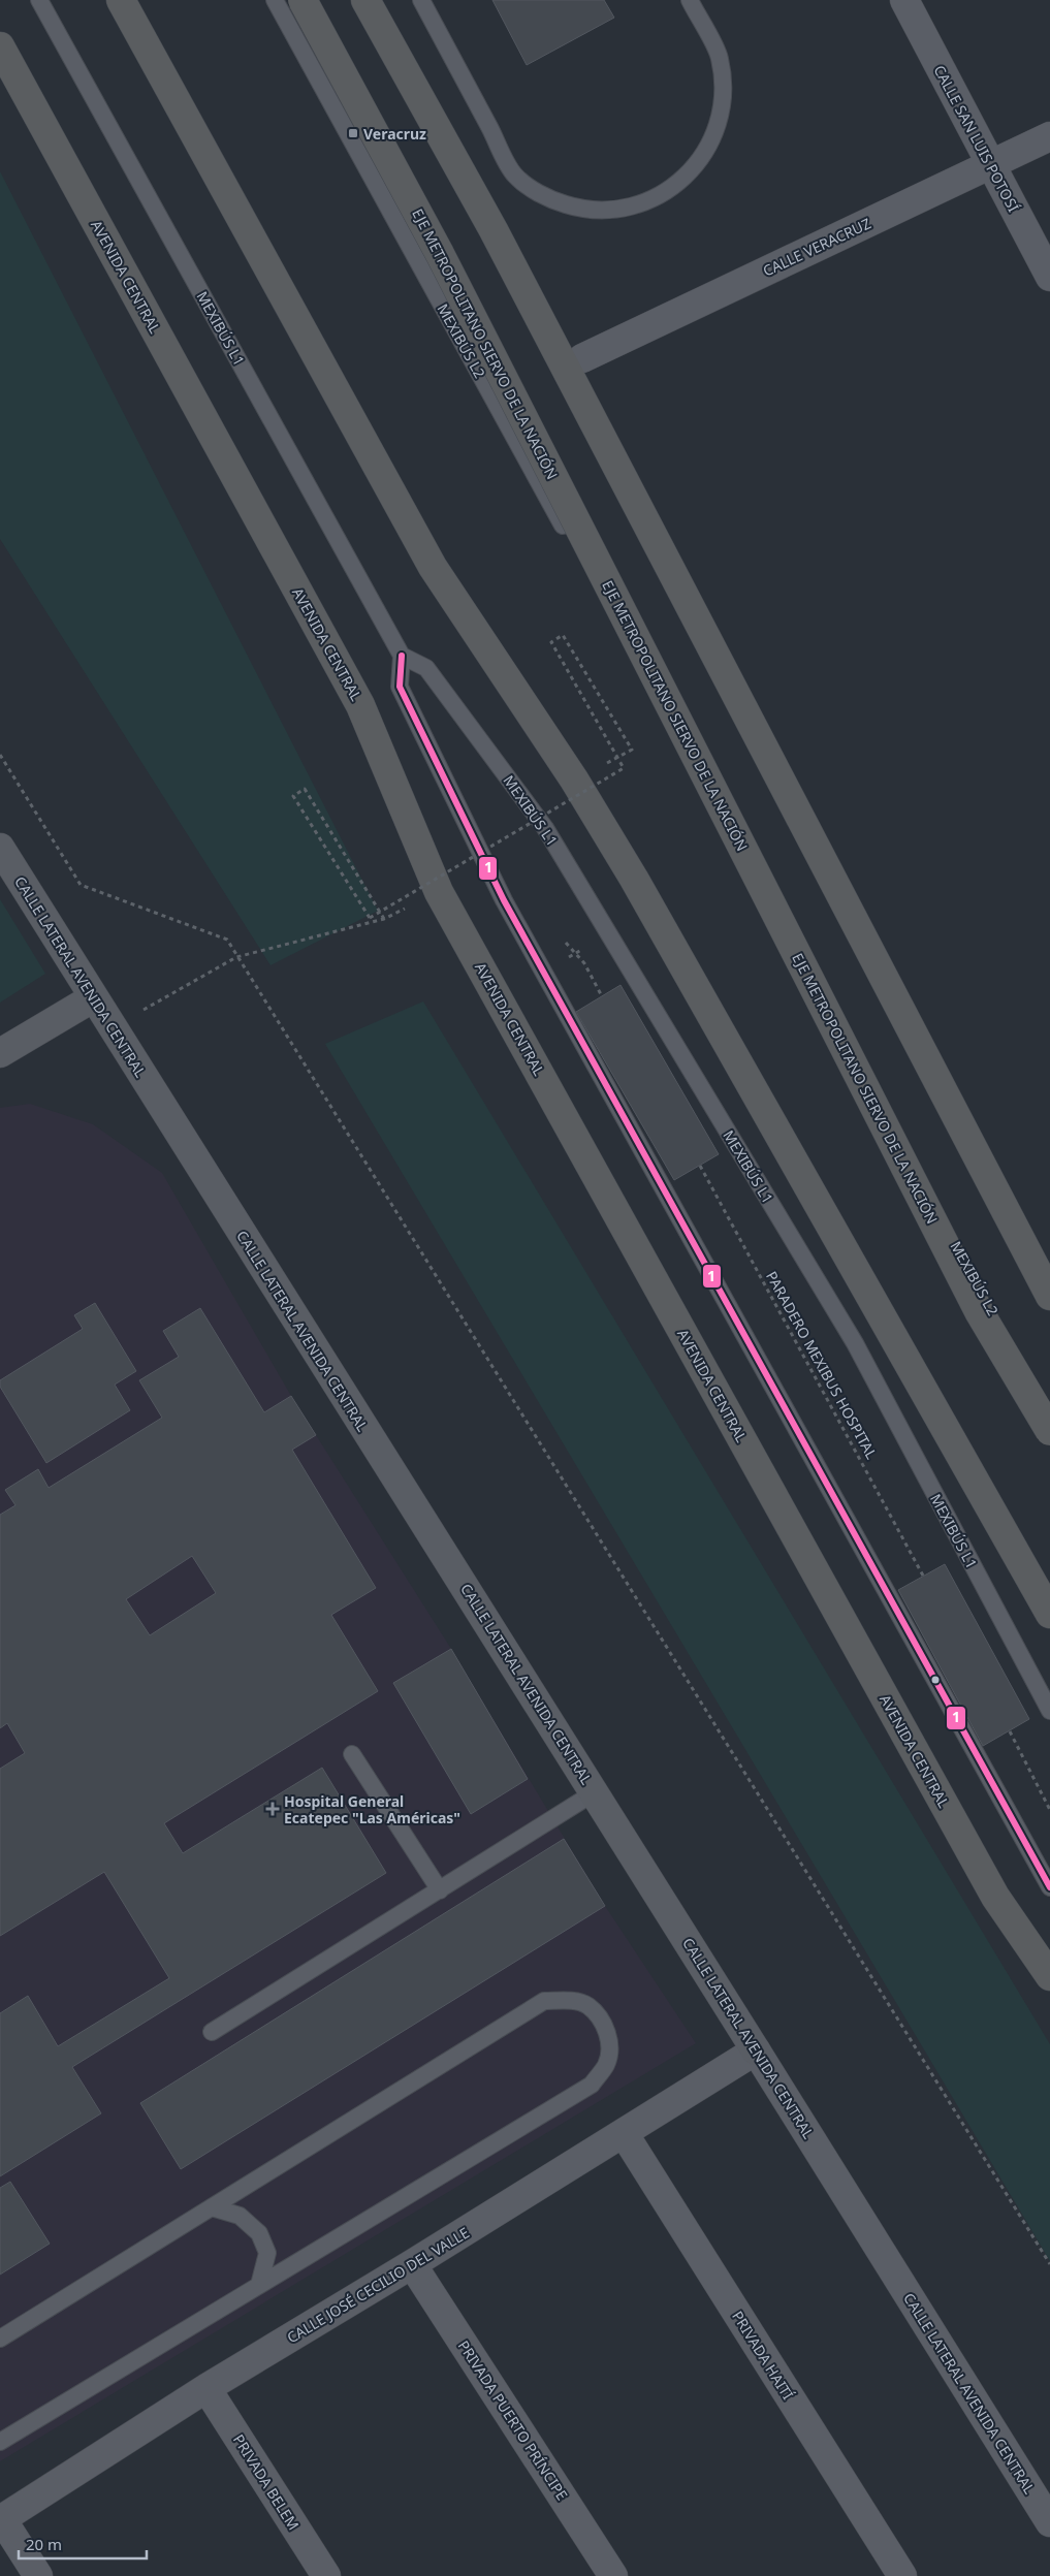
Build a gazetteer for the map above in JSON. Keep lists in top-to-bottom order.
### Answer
{
  "streets": {
    "highway": ["AVENIDA CENTRAL", "EJE METROPOLITANO SIERVO DE LA NACIÓN"],
    "street": [
      "CALLE SAN LUIS POTOSÍ",
      "CALLE VERACRUZ",
      "CALLE LATERAL AVENIDA CENTRAL",
      "CALLE JOSÉ CECILIO DEL VALLE",
      "PRIVADA HAITÍ",
      "PRIVADA PUERTO PRÍNCIPE",
      "PRIVADA BELEM"
    ],
    "lane": ["MEXIBÚS L1", "MEXIBÚS L2"],
    "path": ["PARADERO MEXIBUS HOSPITAL"]
  },
  "crossings": [
    ["CALLE SAN LUIS POTOSÍ", "CALLE VERACRUZ"],
    ["CALLE LATERAL AVENIDA CENTRAL", "CALLE JOSÉ CECILIO DEL VALLE"],
    ["CALLE JOSÉ CECILIO DEL VALLE", "PRIVADA HAITÍ"],
    ["CALLE JOSÉ CECILIO DEL VALLE", "PRIVADA PUERTO PRÍNCIPE"],
    ["CALLE JOSÉ CECILIO DEL VALLE", "PRIVADA BELEM"]
  ],
  "places": {
    "transit": ["Veracruz"],
    "health": ["Hospital General Ecatepec \"Las Américas\""]
  },
  "lines": ["transit line 1"],
  "scale_bar": "20 m"
}
